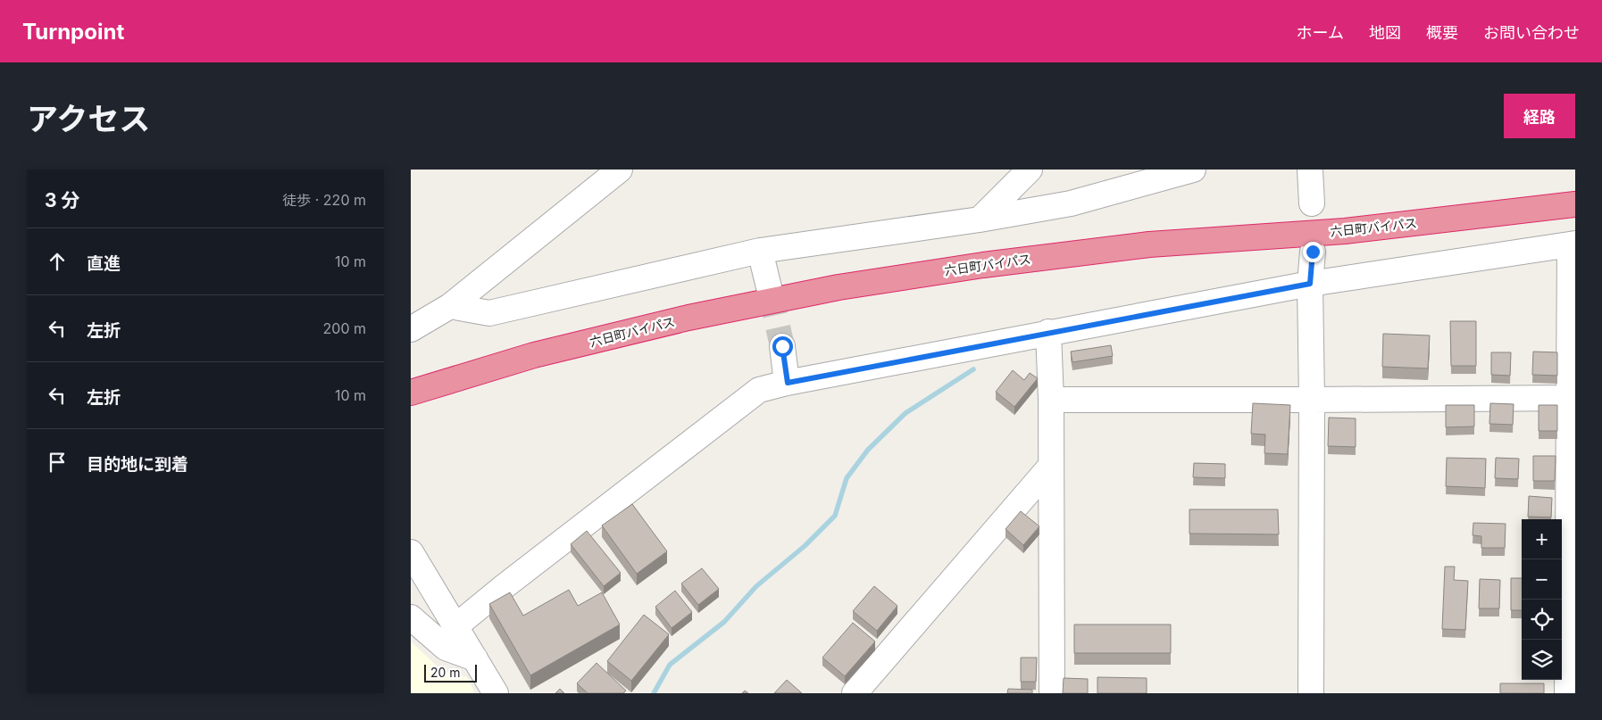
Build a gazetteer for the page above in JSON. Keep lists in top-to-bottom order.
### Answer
{
  "streets": {
    "highway": ["六日町バイパス"]
  },
  "scale_bar": "20 m",
  "page": {
    "header": "Turnpoint",
    "nav": [
      "ホーム",
      "地図",
      "概要",
      "お問い合わせ"
    ],
    "title": "アクセス",
    "buttons": "経路",
    "heading": ["3 分", "徒歩 · 220 m"],
    "list": [
      ["直進", "10 m"],
      ["左折", "200 m"],
      ["左折", "10 m"],
      "目的地に到着"
    ],
    "map_buttons": ["+", "−"],
    "scale": "20 m"
  }
}
